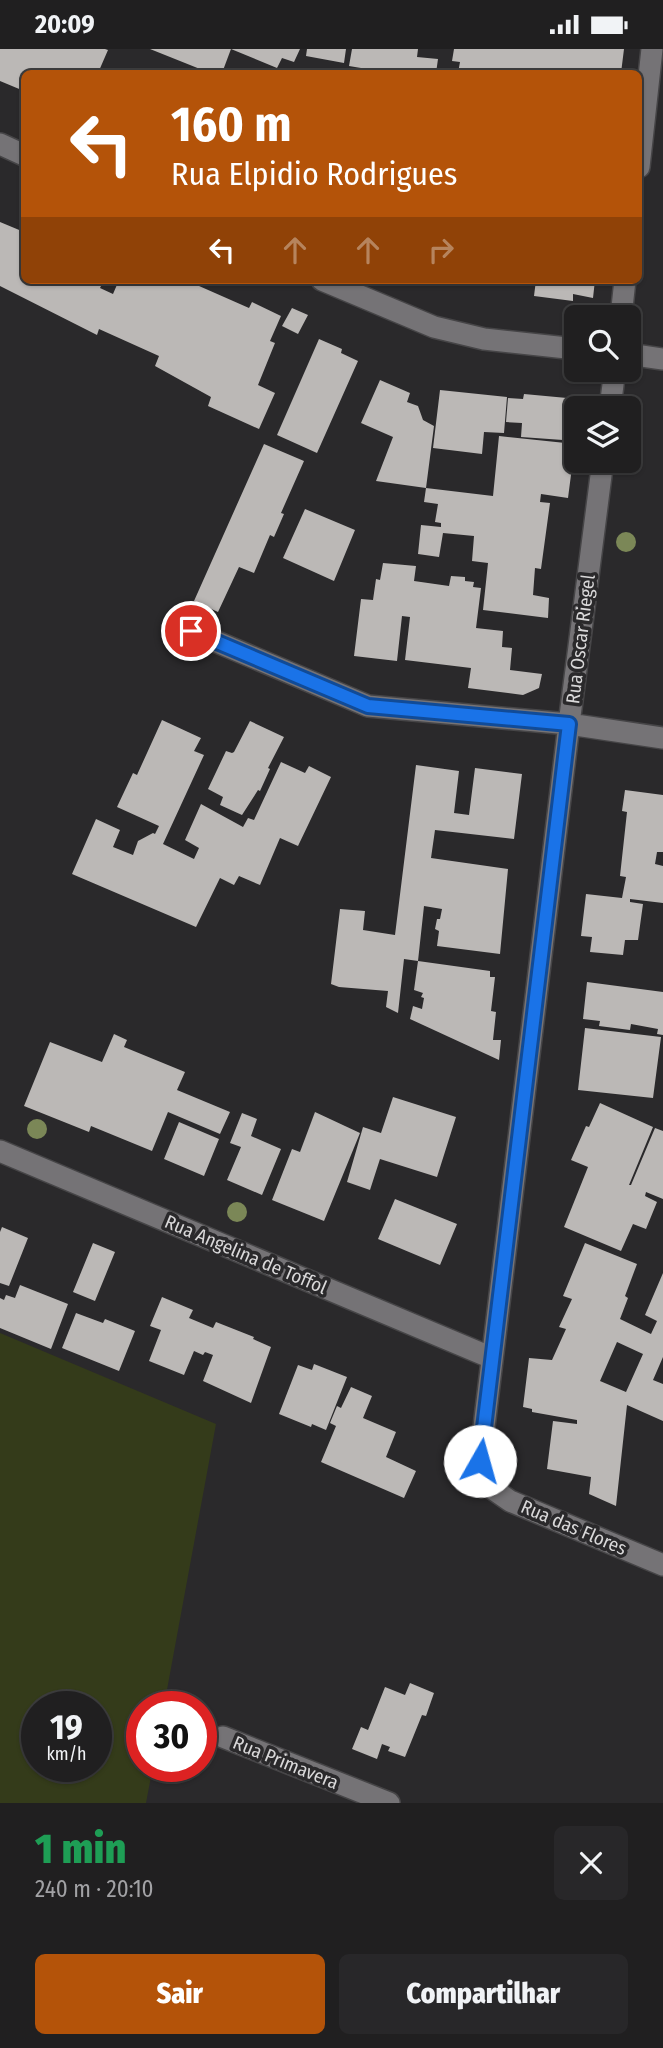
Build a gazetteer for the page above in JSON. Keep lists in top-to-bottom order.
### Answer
{
  "streets": {
    "street": [
      "Rua Oscar Riegel",
      "Rua Angelina de Toffol",
      "Rua das Flores",
      "Rua Primavera"
    ]
  },
  "crossings": [
    ["Rua Oscar Riegel", "Rua Angelina de Toffol"],
    ["Rua Oscar Riegel", "Rua das Flores"]
  ],
  "page": {
    "status": "20:09",
    "turn": ["160 m", "Rua Elpidio Rodrigues"],
    "speed": "19 km/h",
    "limit": "30",
    "heading": ["1 min", "240 m · 20:10"],
    "buttons": ["Sair", "Compartilhar"]
  }
}
